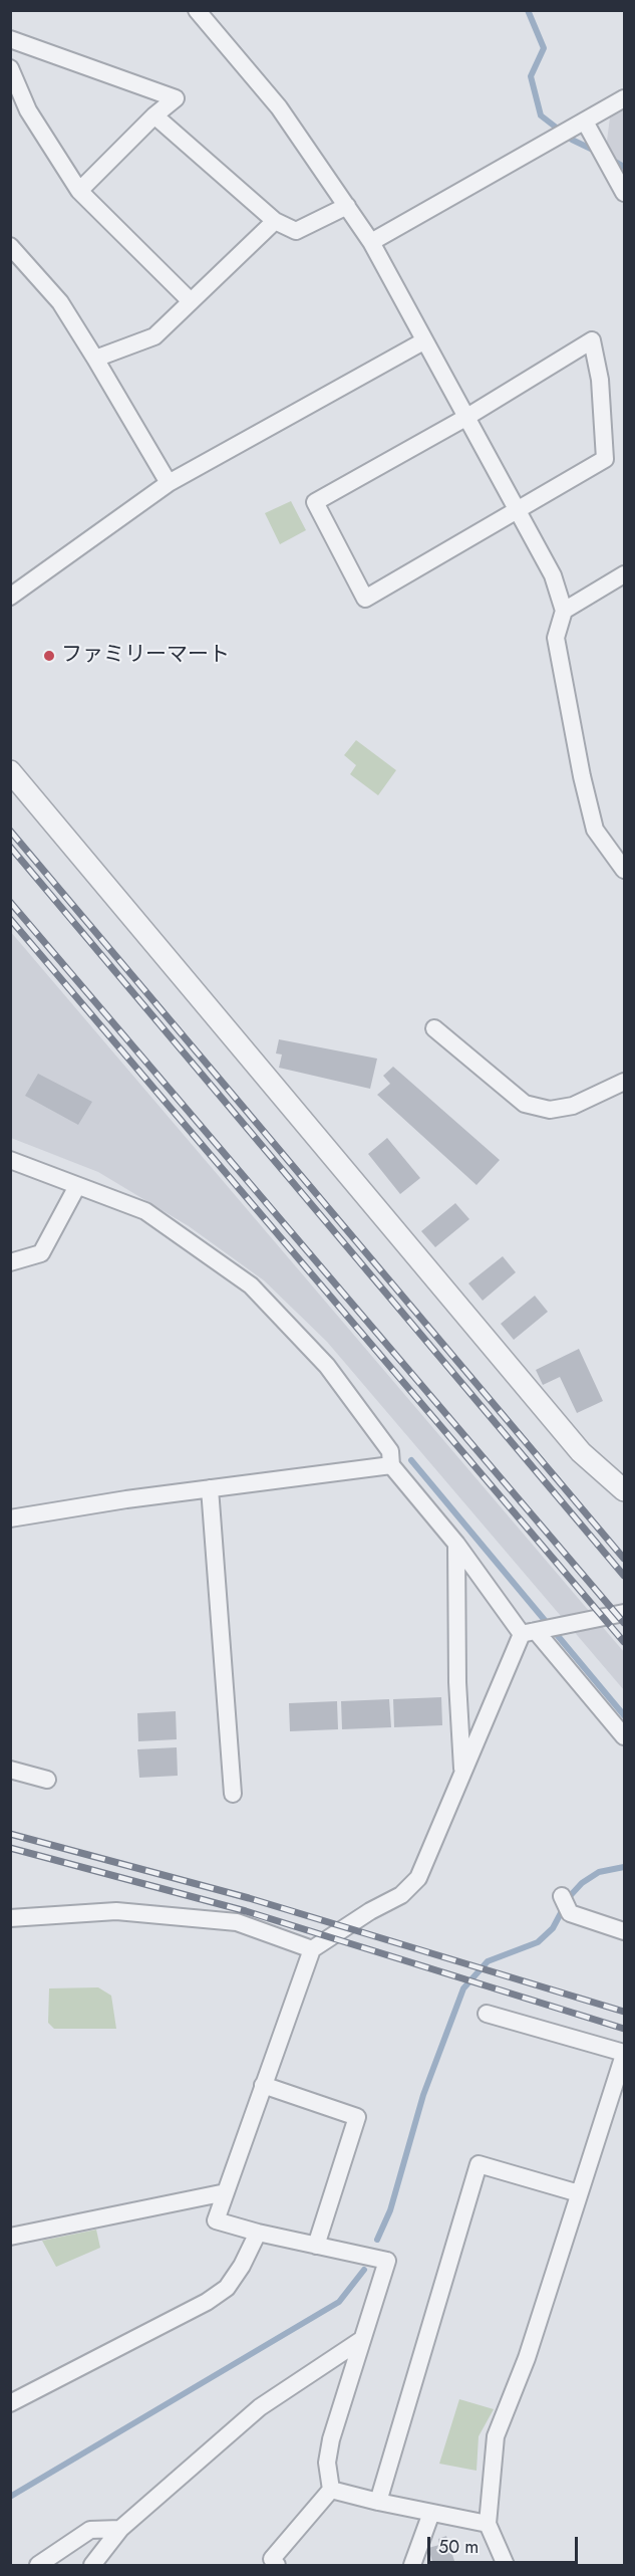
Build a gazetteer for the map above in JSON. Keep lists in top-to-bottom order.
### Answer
{
  "places": ["ファミリーマート"],
  "scale_bar": "50 m"
}
